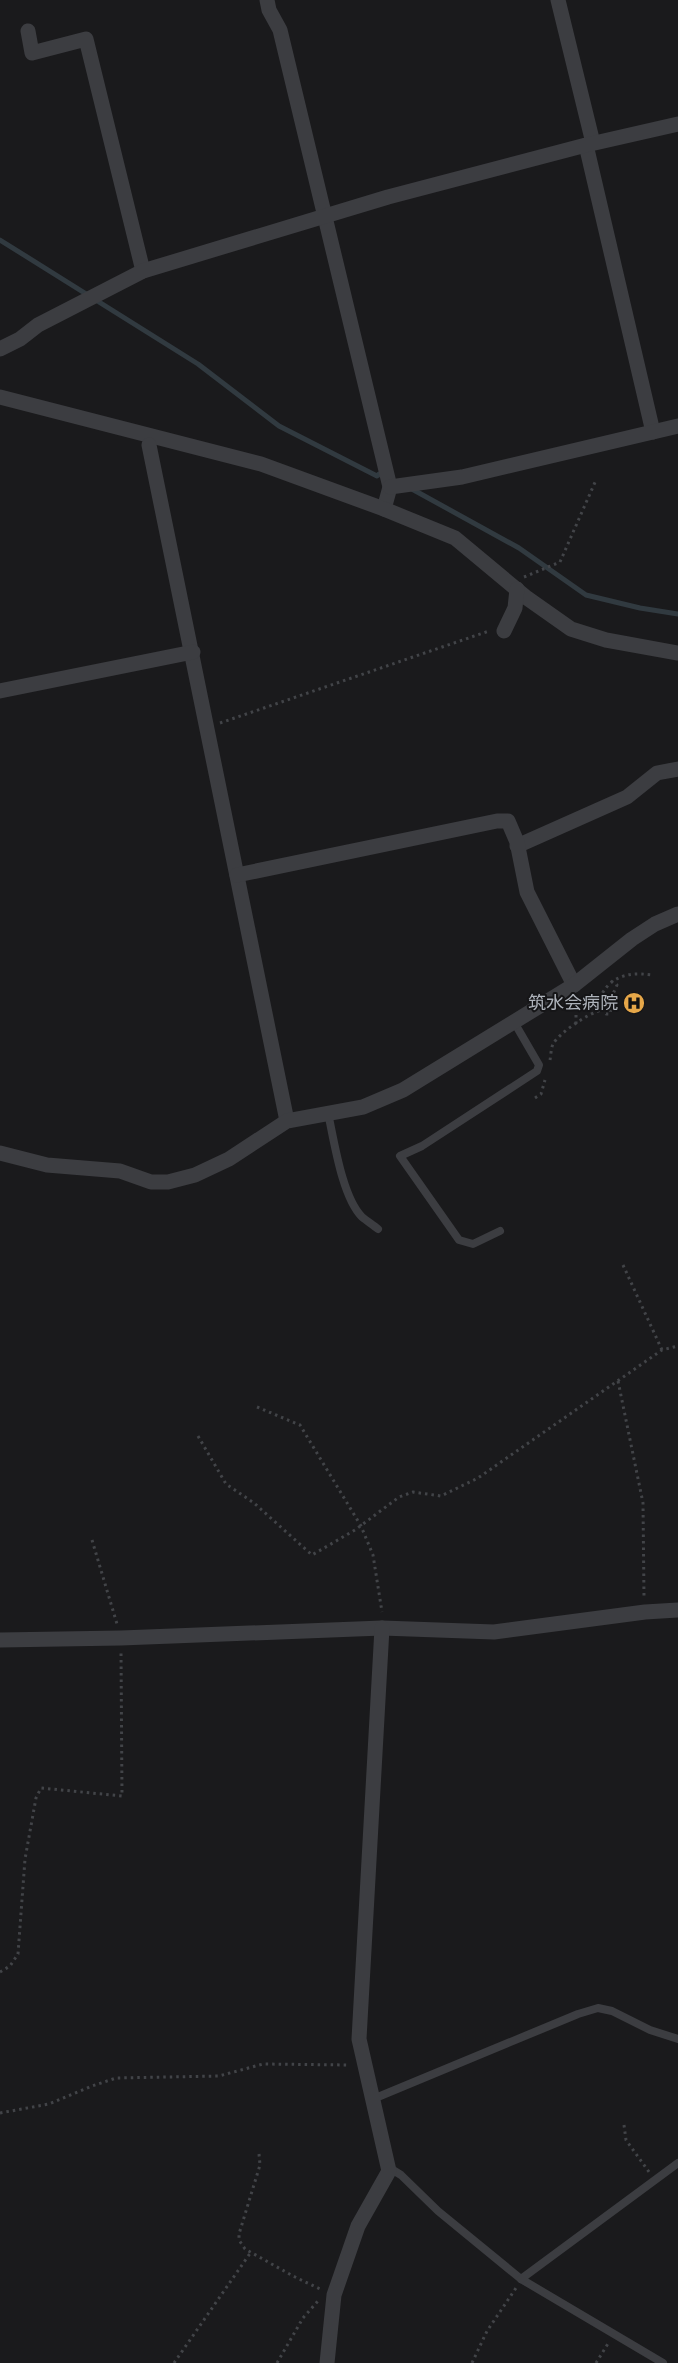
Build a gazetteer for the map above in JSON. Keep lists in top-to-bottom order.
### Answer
{
  "places": {
    "hospital": ["筑水会病院"]
  }
}
